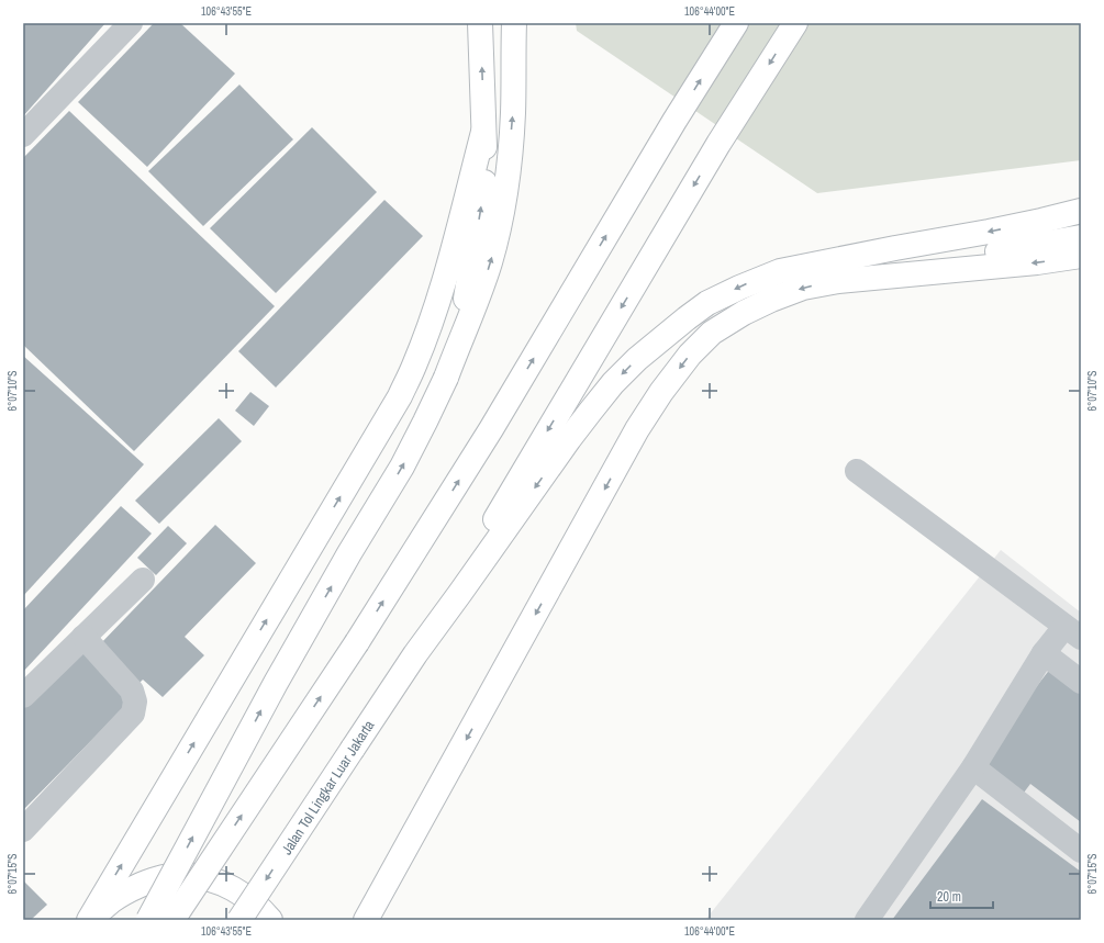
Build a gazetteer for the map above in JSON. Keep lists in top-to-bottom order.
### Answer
{
  "streets": {
    "main road": ["Jalan Tol Lingkar Luar Jakarta"]
  },
  "scale_bar": "20 m",
  "coordinates": [
    "106°43'55\"E",
    "106°44'00\"E",
    "6°07'10\"S",
    "6°07'15\"S"
  ]
}
